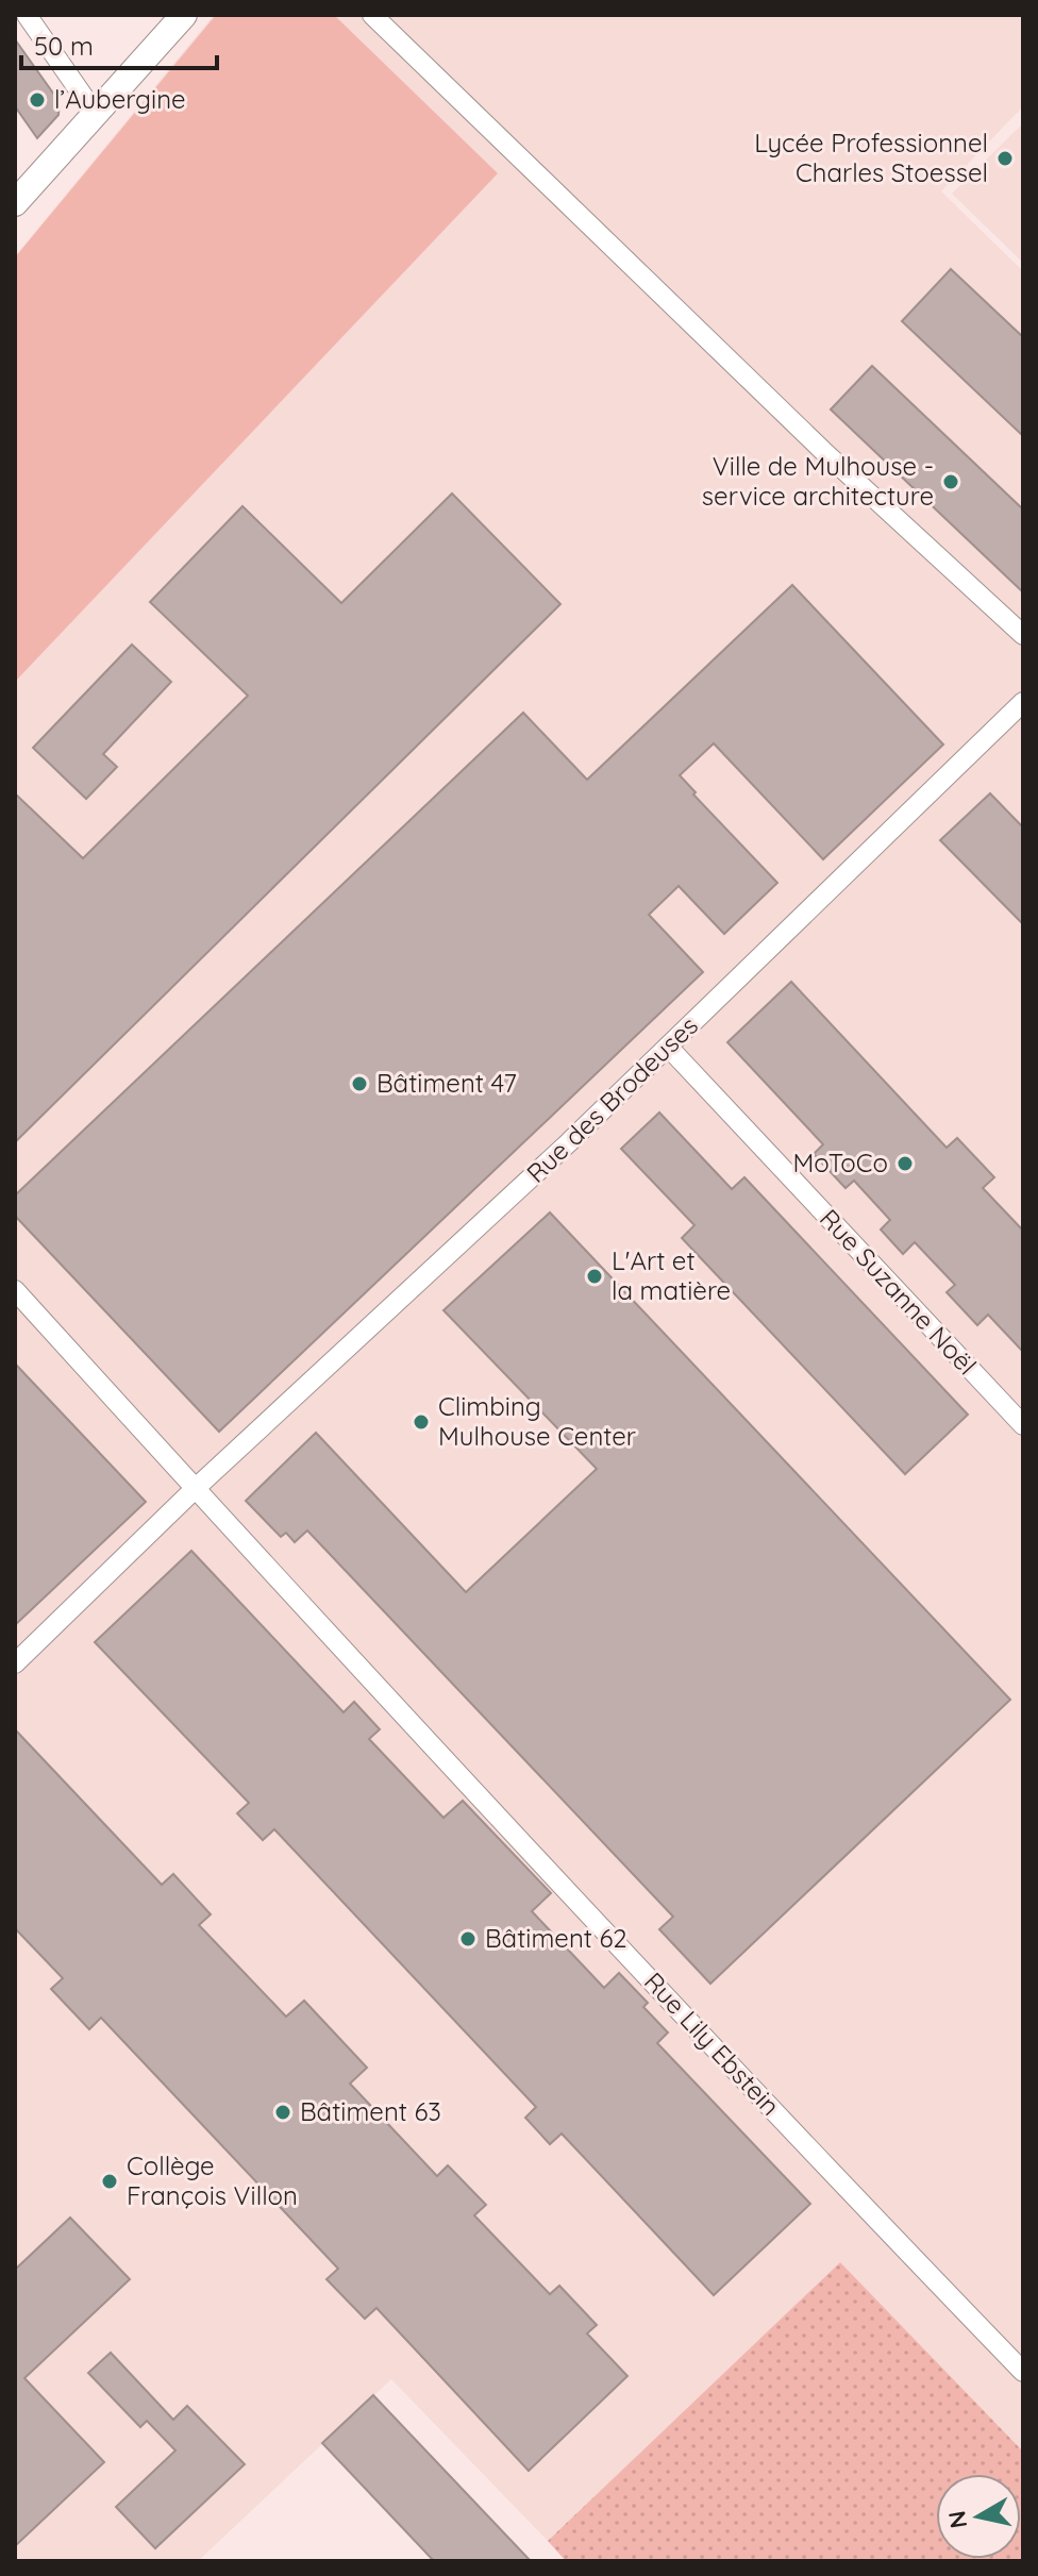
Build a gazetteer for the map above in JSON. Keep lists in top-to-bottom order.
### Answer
{
  "streets": {
    "street": ["Rue des Brodeuses", "Rue Suzanne Noël", "Rue Lily Ebstein"]
  },
  "crossings": [
    ["Rue des Brodeuses", "Rue Suzanne Noël"],
    ["Rue des Brodeuses", "Rue Lily Ebstein"]
  ],
  "places": [
    "l’Aubergine",
    "Lycée Professionnel Charles Stoessel",
    "Ville de Mulhouse - service architecture",
    "Bâtiment 47",
    "MoToCo",
    "L'Art et la matière",
    "Climbing Mulhouse Center",
    "Bâtiment 62",
    "Bâtiment 63",
    "Collège François Villon"
  ],
  "scale_bar": "50 m",
  "north": "left"
}
